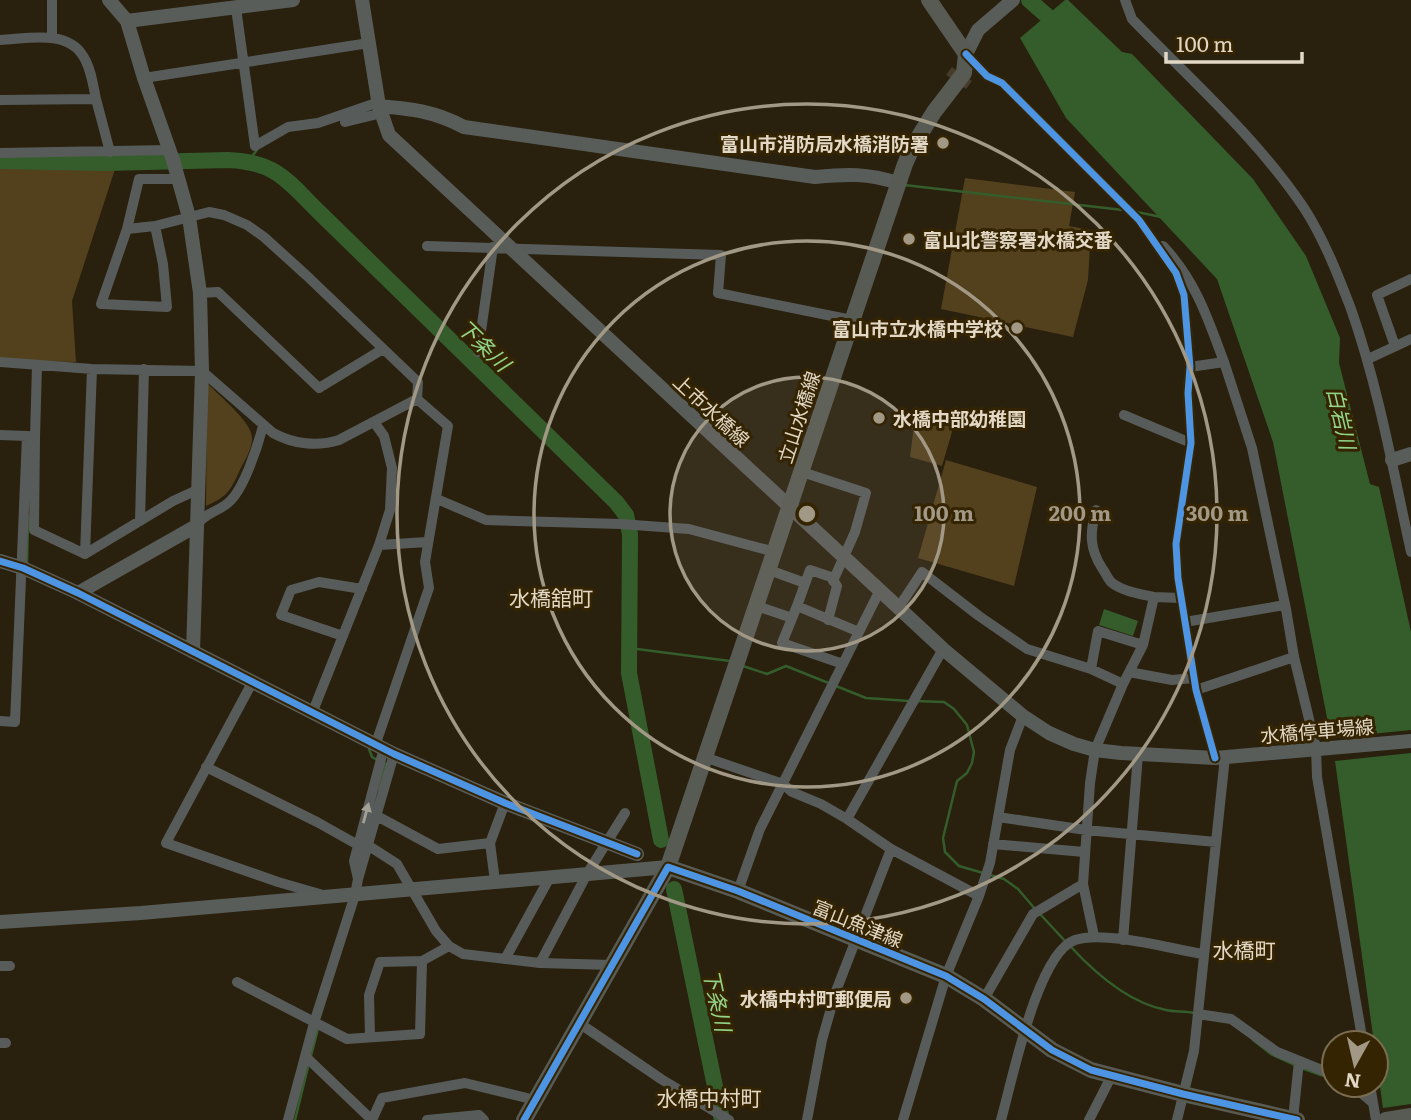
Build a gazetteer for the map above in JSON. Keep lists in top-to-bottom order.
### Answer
{
  "streets": {
    "main road": ["立山水橋線", "富山魚津線"],
    "street": ["上市水橋線", "水橋停車場線"]
  },
  "crossings": [
    ["上市水橋線", "立山水橋線"],
    ["上市水橋線", "水橋停車場線"],
    ["立山水橋線", "富山魚津線"]
  ],
  "districts": ["水橋舘町", "水橋町", "水橋中村町"],
  "water": ["下条川", "白岩川"],
  "places": [
    "富山市消防局水橋消防署",
    "富山北警察署水橋交番",
    "富山市立水橋中学校",
    "水橋中部幼稚園",
    "水橋中村町郵便局"
  ],
  "scale_bar": "100 m",
  "north": "bottom",
  "rings": ["100 m", "200 m", "300 m"]
}
